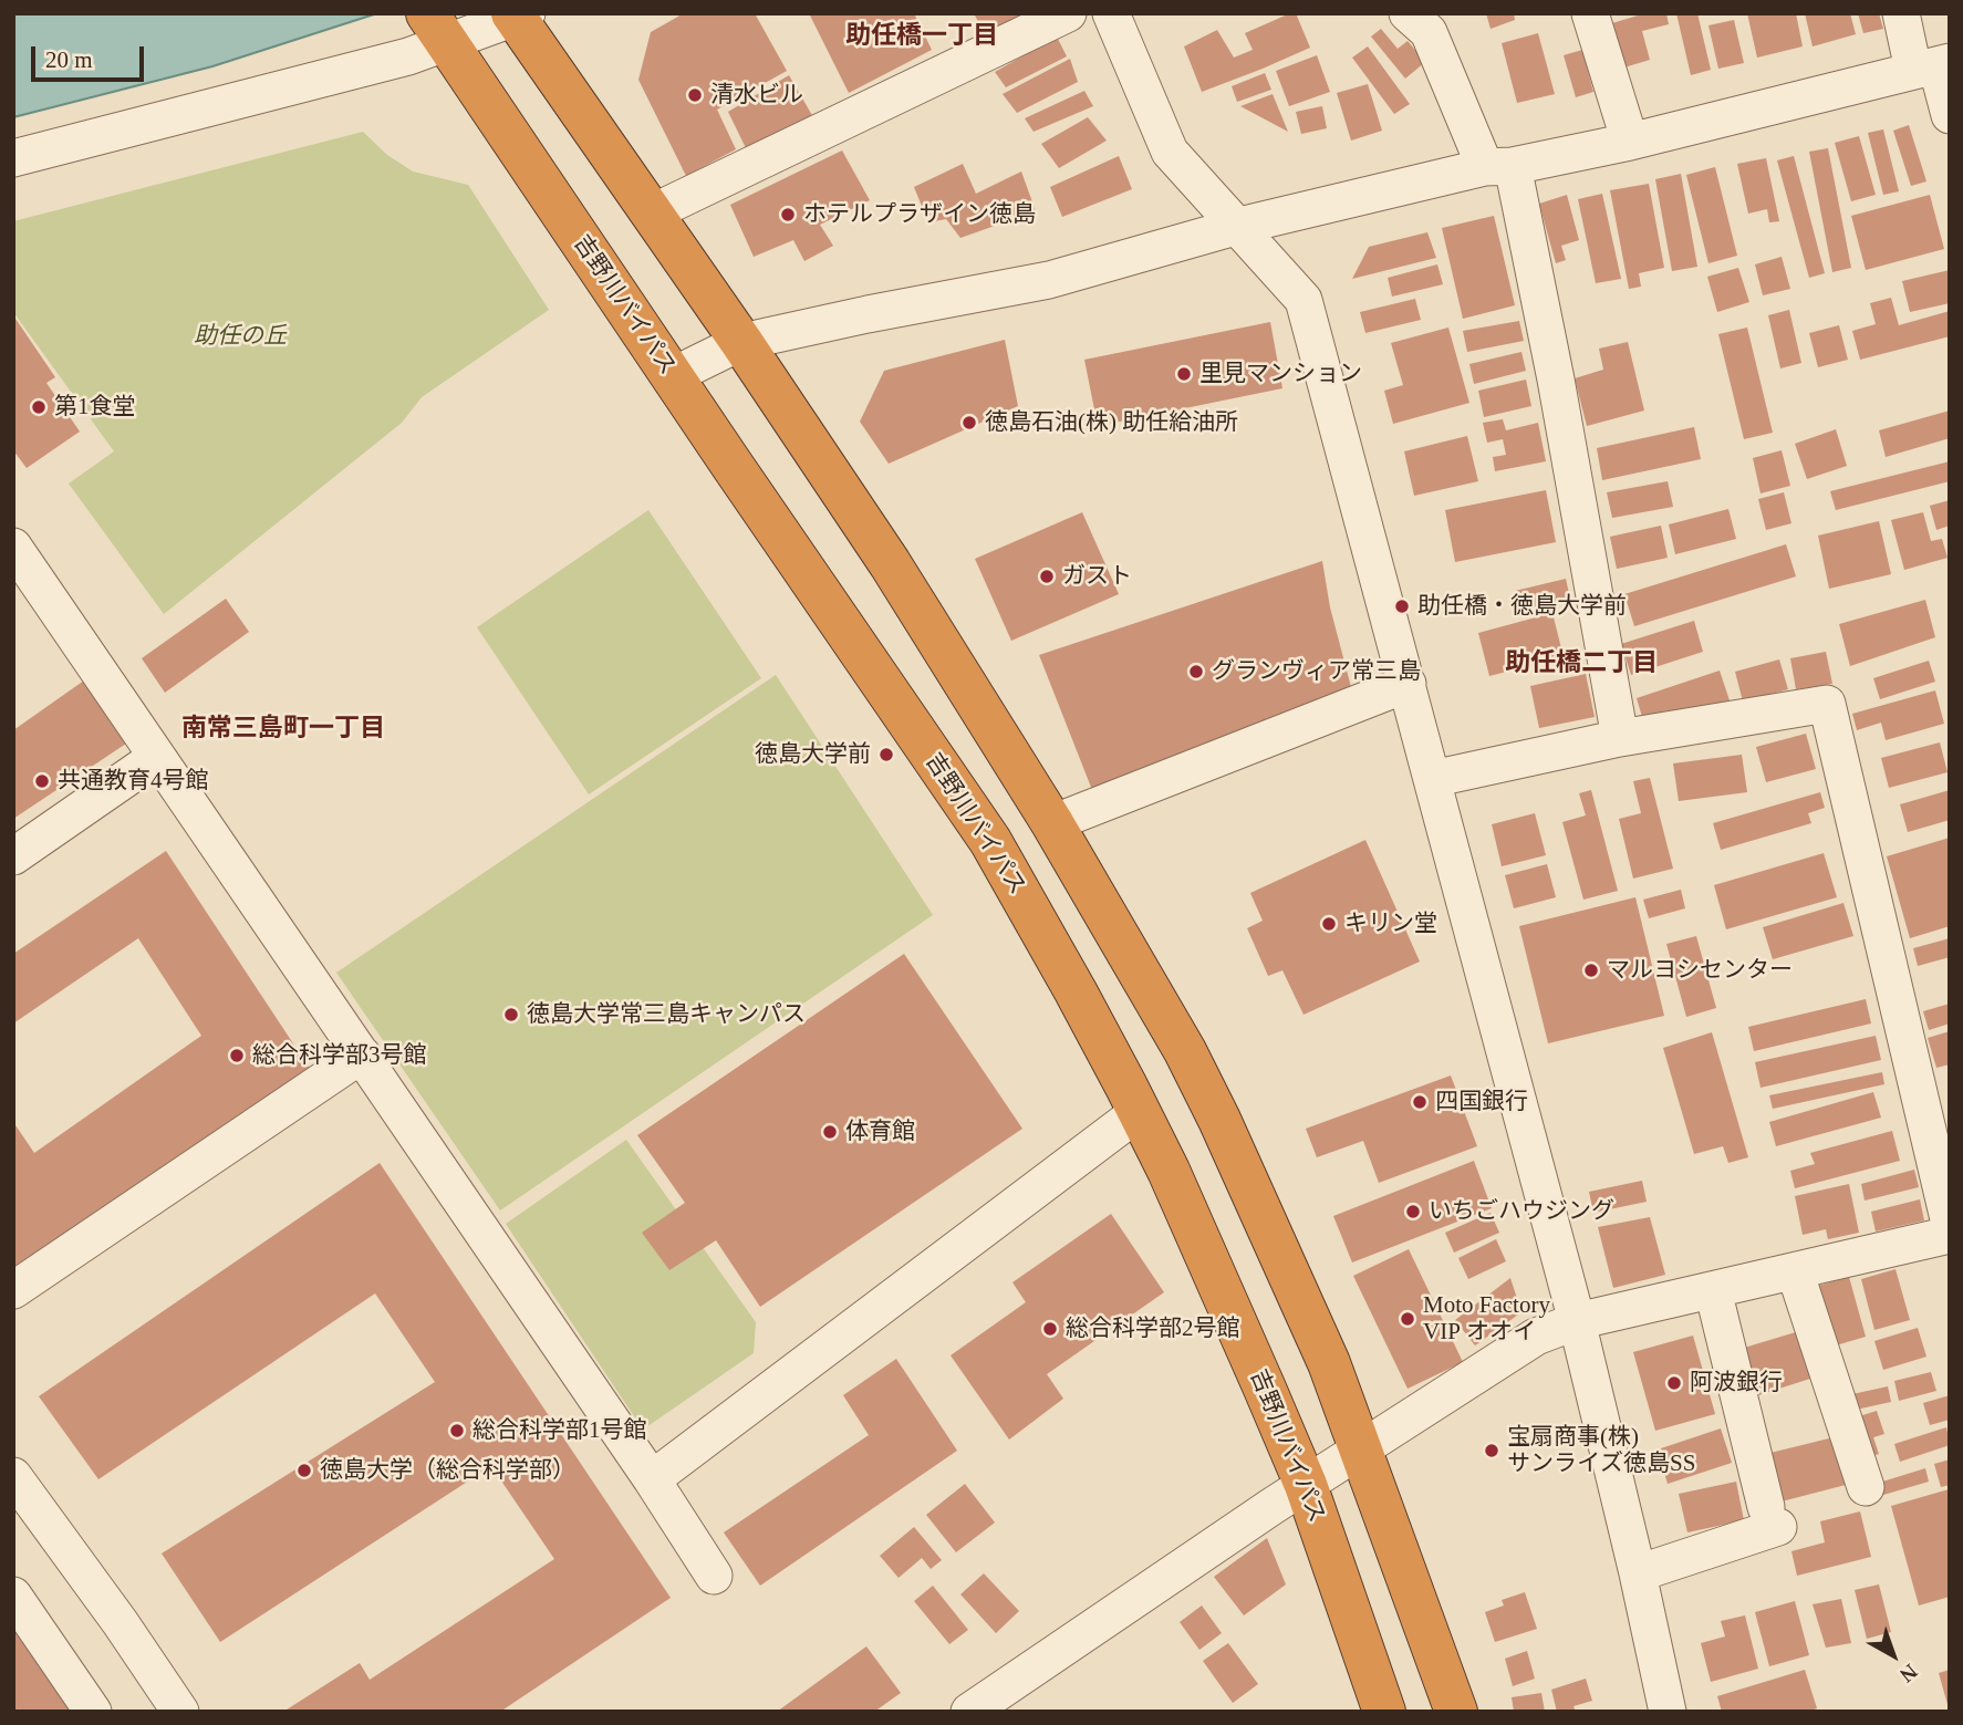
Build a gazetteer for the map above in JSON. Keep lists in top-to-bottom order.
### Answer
{
  "streets": {
    "highway": ["吉野川バイパス"]
  },
  "districts": ["助任橋一丁目", "助任橋二丁目", "南常三島町一丁目"],
  "parks": ["助任の丘"],
  "places": [
    "清水ビル",
    "ホテルプラザイン徳島",
    "里見マンション",
    "第1食堂",
    "徳島石油(株) 助任給油所",
    "ガスト",
    "助任橋・徳島大学前",
    "グランヴィア常三島",
    "徳島大学前",
    "共通教育4号館",
    "キリン堂",
    "マルヨシセンター",
    "徳島大学常三島キャンパス",
    "総合科学部3号館",
    "四国銀行",
    "体育館",
    "いちごハウジング",
    "Moto Factory VIP オオイ",
    "総合科学部2号館",
    "阿波銀行",
    "総合科学部1号館",
    "宝扇商事(株) サンライズ徳島SS",
    "徳島大学（総合科学部）"
  ],
  "scale_bar": "20 m",
  "north": "bottom right"
}
